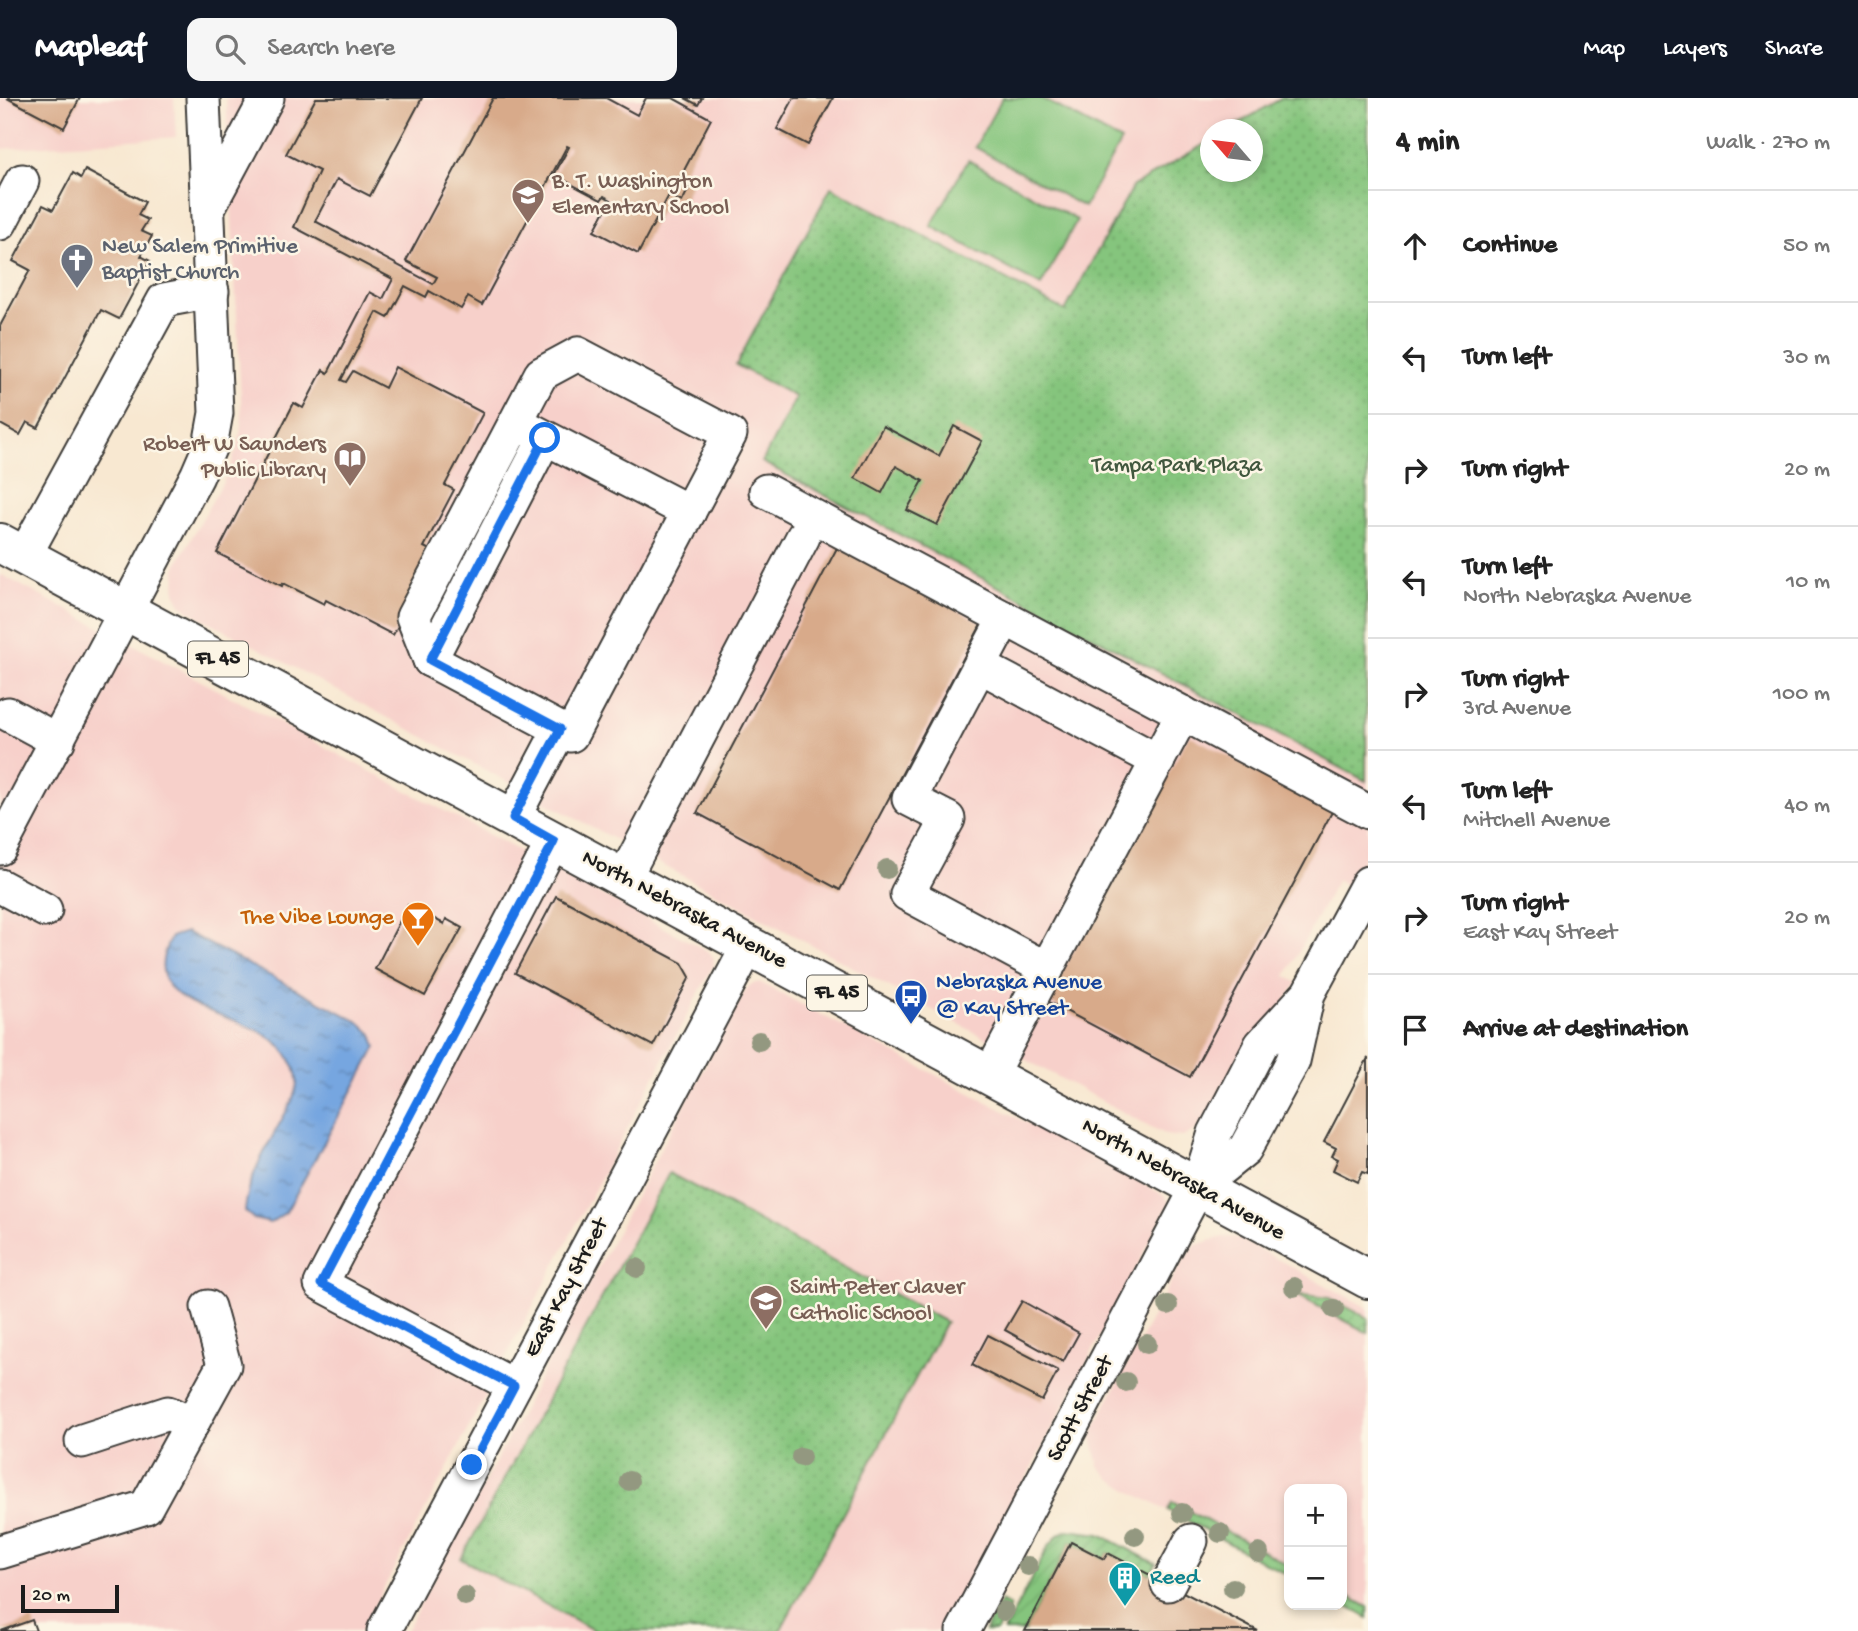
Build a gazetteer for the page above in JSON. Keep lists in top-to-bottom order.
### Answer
{
  "streets": {
    "main road": ["FL 45", "North Nebraska Avenue"],
    "street": ["East Kay Street", "Scott Street"]
  },
  "crossings": [
    ["North Nebraska Avenue", "East Kay Street"],
    ["North Nebraska Avenue", "Scott Street"]
  ],
  "parks": ["Tampa Park Plaza"],
  "places": {
    "school or university": ["B. T. Washington Elementary School", "Saint Peter Claver Catholic School"],
    "church": ["New Salem Primitive Baptist Church"],
    "library": ["Robert W Saunders Public Library"],
    "bar": ["The Vibe Lounge"],
    "bus stop": ["Nebraska Avenue @ Kay Street"],
    "building": ["Reed"]
  },
  "scale_bar": "20 m",
  "north": "top left",
  "page": {
    "header": "Mapleaf",
    "search": "Search here",
    "nav": ["Map", "Layers", "Share"],
    "heading": ["4 min", "Walk · 270 m"],
    "list": [
      ["Continue", "50 m"],
      ["Turn left", "30 m"],
      ["Turn right", "20 m"],
      ["Turn left", "North Nebraska Avenue", "10 m"],
      ["Turn right", "3rd Avenue", "100 m"],
      ["Turn left", "Mitchell Avenue", "40 m"],
      ["Turn right", "East Kay Street", "20 m"],
      "Arrive at destination"
    ],
    "map_buttons": ["+", "−"],
    "scale": "20 m"
  }
}
